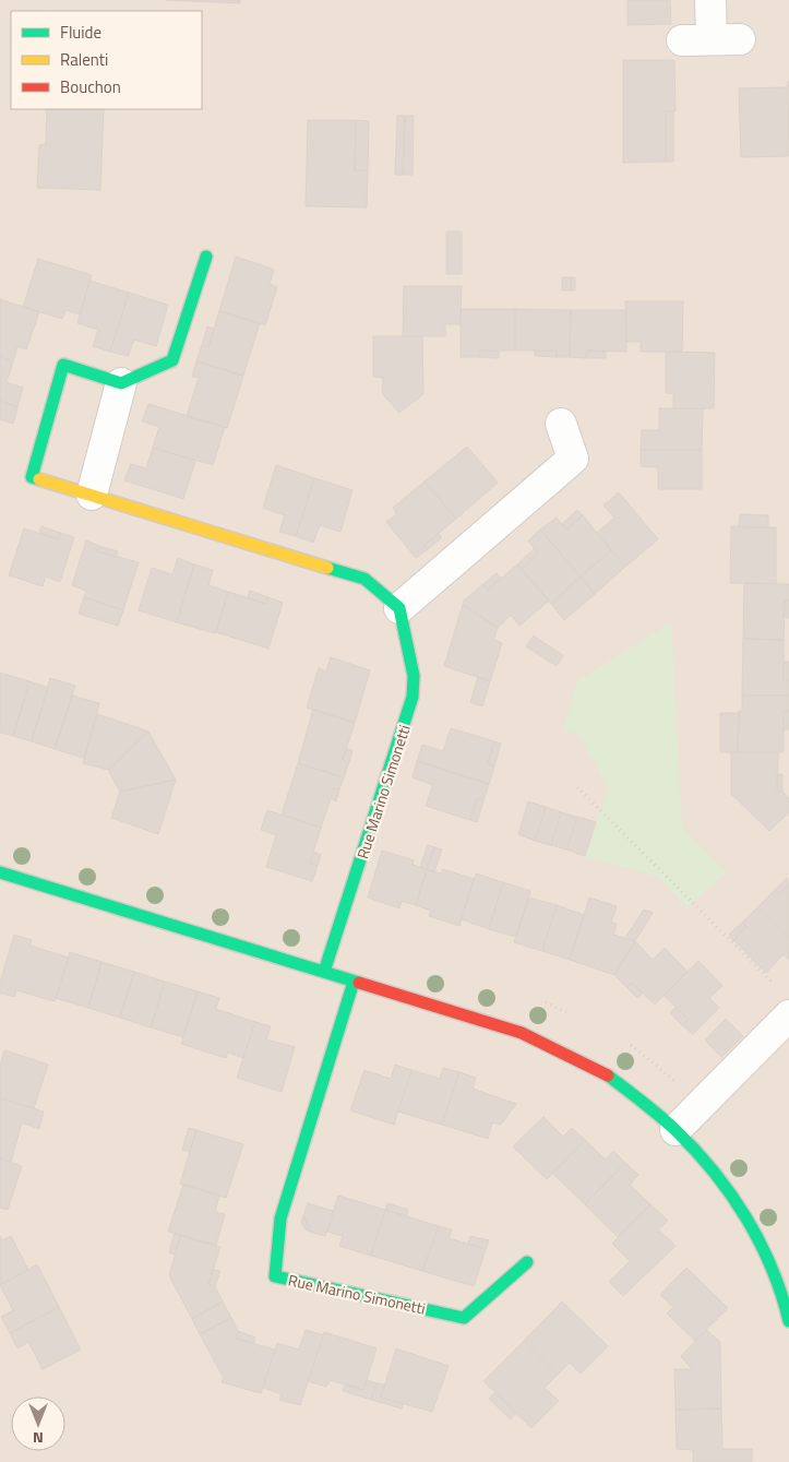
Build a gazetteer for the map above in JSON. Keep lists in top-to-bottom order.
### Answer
{
  "streets": {
    "street": ["Rue Marino Simonetti"]
  },
  "legend": ["Fluide", "Ralenti", "Bouchon"],
  "north": "bottom"
}
